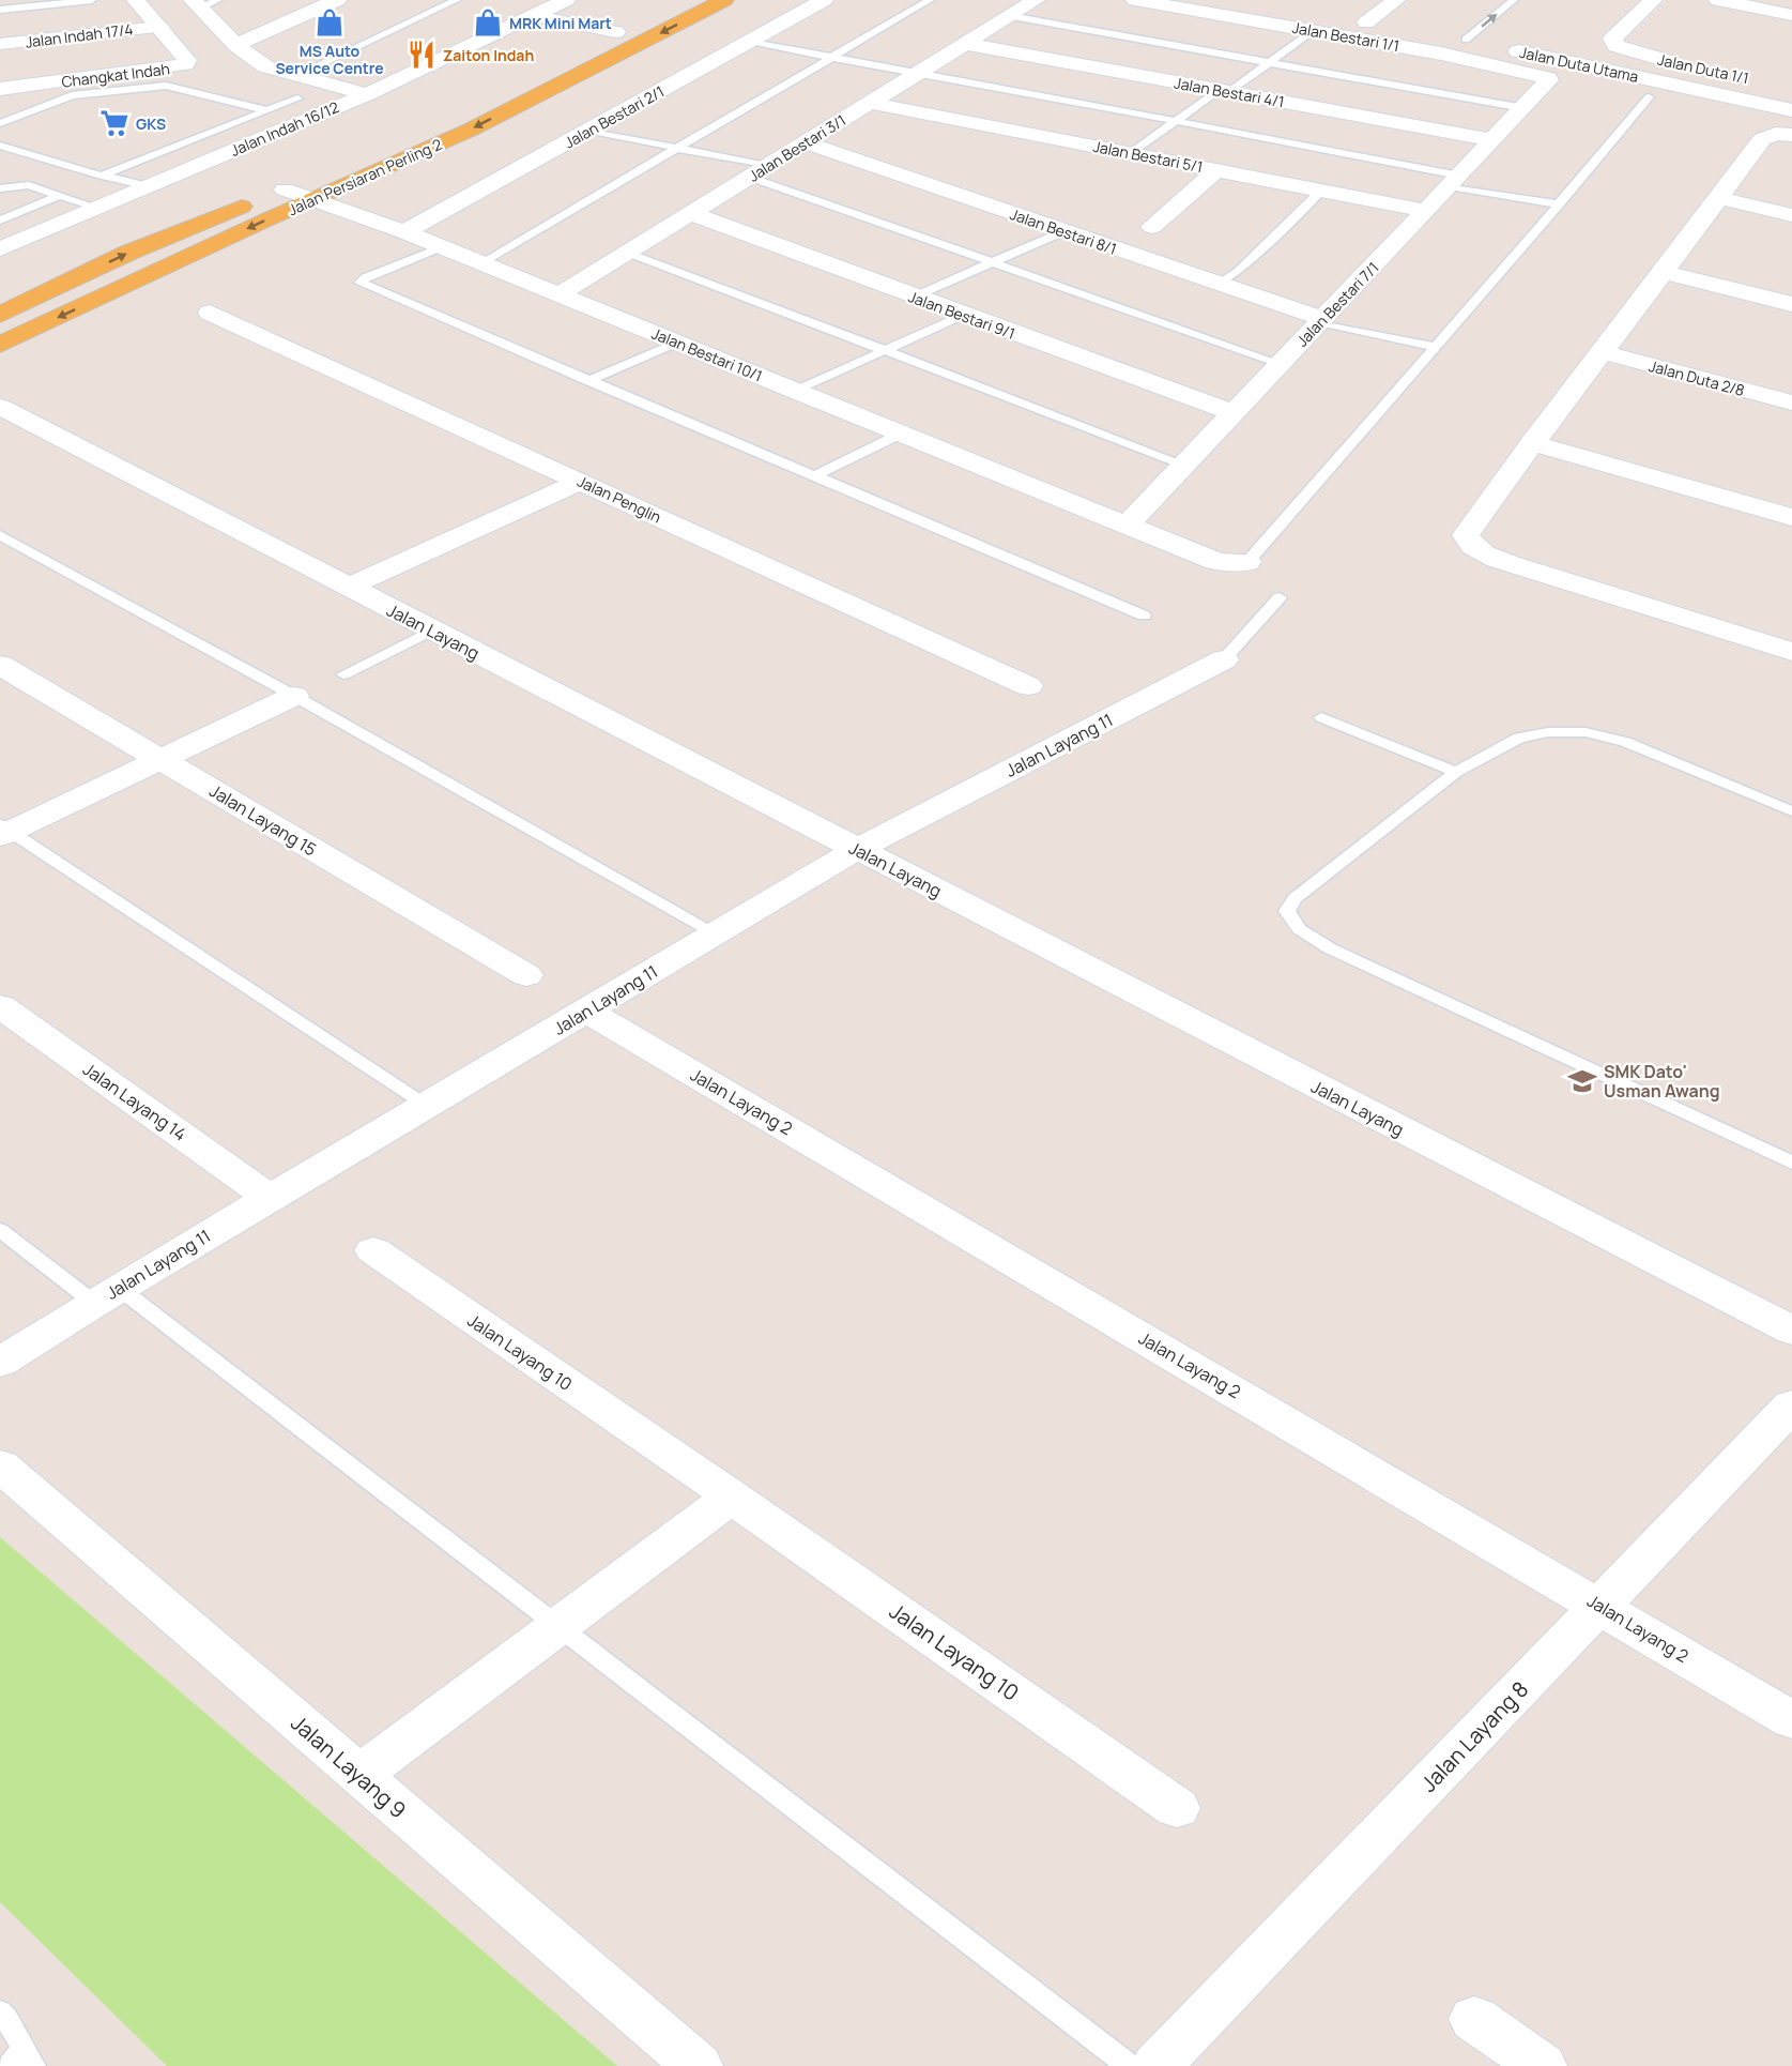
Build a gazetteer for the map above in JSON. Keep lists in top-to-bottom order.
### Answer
{
  "streets": {
    "main road": ["Jalan Persiaran Perling 2"],
    "street": [
      "Jalan Indah 17/4",
      "Jalan Bestari 1/1",
      "Jalan Duta Utama",
      "Jalan Duta 1/1",
      "Changkat Indah",
      "Jalan Bestari 4/1",
      "Jalan Bestari 2/1",
      "Jalan Indah 16/12",
      "Jalan Bestari 3/1",
      "Jalan Bestari 5/1",
      "Jalan Bestari 8/1",
      "Jalan Bestari 7/1",
      "Jalan Bestari 9/1",
      "Jalan Bestari 10/1",
      "Jalan Duta 2/8",
      "Jalan Penglin",
      "Jalan Layang",
      "Jalan Layang 11",
      "Jalan Layang 15",
      "Jalan Layang 14",
      "Jalan Layang 2",
      "Jalan Layang 10",
      "Jalan Layang 8",
      "Jalan Layang 9"
    ]
  },
  "crossings": [
    ["Jalan Indah 17/4", "Changkat Indah"],
    ["Jalan Bestari 1/1", "Jalan Bestari 7/1"],
    ["Jalan Bestari 4/1", "Jalan Bestari 3/1"],
    ["Jalan Bestari 4/1", "Jalan Bestari 7/1"],
    ["Jalan Bestari 2/1", "Jalan Bestari 10/1"],
    ["Jalan Bestari 3/1", "Jalan Bestari 5/1"],
    ["Jalan Bestari 3/1", "Jalan Bestari 8/1"],
    ["Jalan Bestari 3/1", "Jalan Bestari 9/1"],
    ["Jalan Bestari 3/1", "Jalan Bestari 10/1"],
    ["Jalan Bestari 5/1", "Jalan Bestari 7/1"],
    ["Jalan Persiaran Perling 2", "Jalan Bestari 10/1"],
    ["Jalan Bestari 8/1", "Jalan Bestari 7/1"],
    ["Jalan Bestari 7/1", "Jalan Bestari 9/1"],
    ["Jalan Bestari 7/1", "Jalan Bestari 10/1"],
    ["Jalan Layang", "Jalan Layang 11"],
    ["Jalan Layang 11", "Jalan Layang 14"],
    ["Jalan Layang 11", "Jalan Layang 2"],
    ["Jalan Layang 2", "Jalan Layang 8"]
  ],
  "places": {
    "shop": ["MS Auto Service Centre", "MRK Mini Mart"],
    "restaurant": ["Zaiton Indah"],
    "supermarket": ["GKS"],
    "school or university": ["SMK Dato' Usman Awang"]
  }
}
